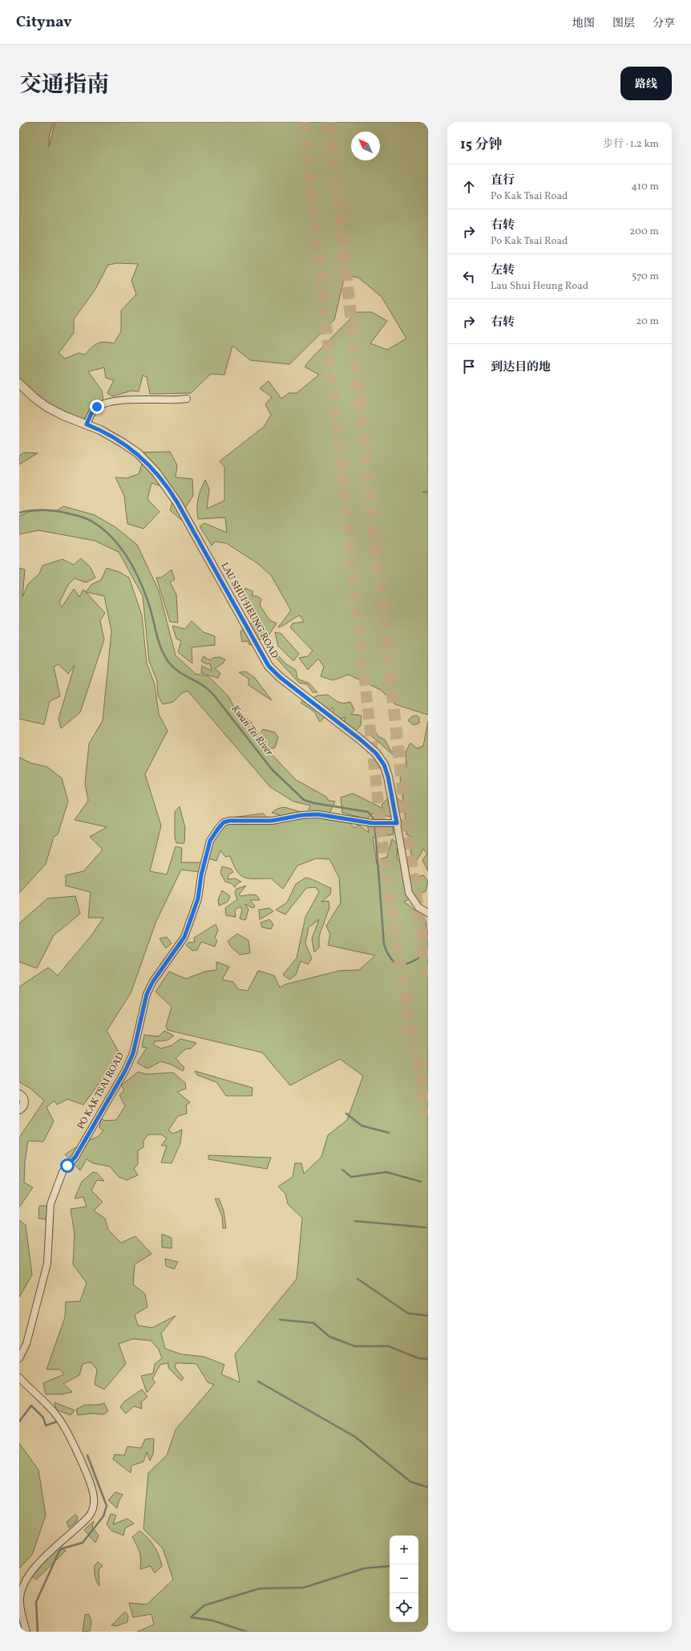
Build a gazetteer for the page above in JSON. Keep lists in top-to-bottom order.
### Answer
{
  "streets": {
    "street": ["LAU SHUI HEUNG ROAD", "PO KAK TSAI ROAD"]
  },
  "crossings": [
    ["LAU SHUI HEUNG ROAD", "PO KAK TSAI ROAD"]
  ],
  "water": ["Kwan Tei River"],
  "north": "top left",
  "page": {
    "header": "Citynav",
    "nav": ["地图", "图层", "分享"],
    "title": "交通指南",
    "buttons": "路线",
    "heading": ["15 分钟", "步行 · 1.2 km"],
    "list": [
      ["直行", "Po Kak Tsai Road", "410 m"],
      ["右转", "Po Kak Tsai Road", "200 m"],
      ["左转", "Lau Shui Heung Road", "570 m"],
      ["右转", "20 m"],
      "到达目的地"
    ],
    "map_buttons": ["+", "−"]
  }
}
